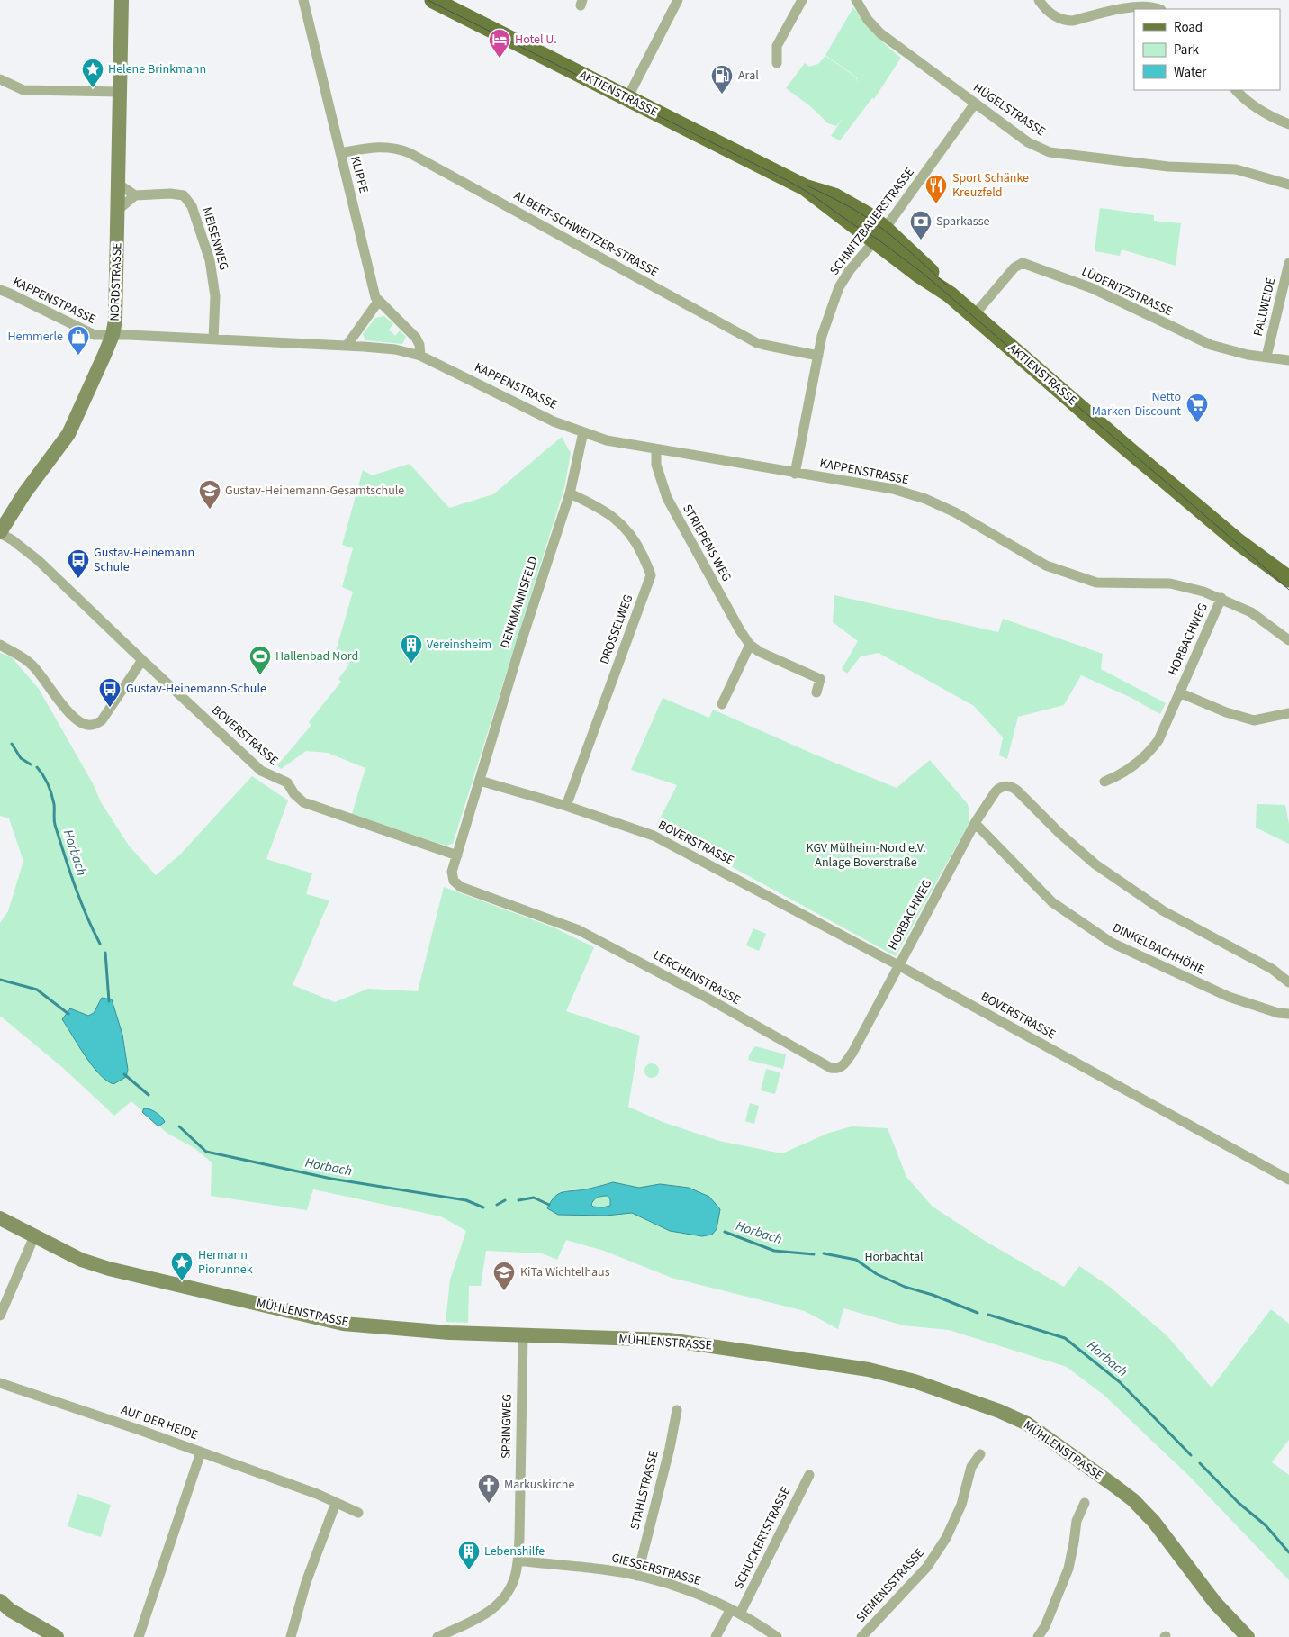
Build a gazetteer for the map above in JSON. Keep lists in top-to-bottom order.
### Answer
{
  "streets": {
    "main road": ["AKTIENSTRASSE"],
    "street": [
      "HÜGELSTRASSE",
      "KLIPPE",
      "SCHMITZBAUERSTRASSE",
      "ALBERT-SCHWEITZER-STRASSE",
      "MEISENWEG",
      "NORDSTRASSE",
      "LÜDERITZSTRASSE",
      "KAPPENSTRASSE",
      "PALLWEIDE",
      "STRIEPENS WEG",
      "DENKMANNSFELD",
      "DROSSELWEG",
      "HORBACHWEG",
      "BOVERSTRASSE",
      "DINKELBACHHÖHE",
      "LERCHENSTRASSE",
      "MÜHLENSTRASSE",
      "AUF DER HEIDE",
      "SPRINGWEG",
      "STAHLSTRASSE",
      "SCHUCKERTSTRASSE",
      "GIESSERSTRASSE",
      "SIEMENSSTRASSE"
    ]
  },
  "crossings": [
    ["AKTIENSTRASSE", "SCHMITZBAUERSTRASSE"],
    ["AKTIENSTRASSE", "LÜDERITZSTRASSE"],
    ["HÜGELSTRASSE", "SCHMITZBAUERSTRASSE"],
    ["KLIPPE", "ALBERT-SCHWEITZER-STRASSE"],
    ["SCHMITZBAUERSTRASSE", "ALBERT-SCHWEITZER-STRASSE"],
    ["SCHMITZBAUERSTRASSE", "KAPPENSTRASSE"],
    ["MEISENWEG", "KAPPENSTRASSE"],
    ["NORDSTRASSE", "KAPPENSTRASSE"],
    ["NORDSTRASSE", "BOVERSTRASSE"],
    ["LÜDERITZSTRASSE", "PALLWEIDE"],
    ["KAPPENSTRASSE", "STRIEPENS WEG"],
    ["KAPPENSTRASSE", "DENKMANNSFELD"],
    ["KAPPENSTRASSE", "HORBACHWEG"],
    ["DENKMANNSFELD", "DROSSELWEG"],
    ["DENKMANNSFELD", "BOVERSTRASSE"],
    ["DROSSELWEG", "BOVERSTRASSE"],
    ["HORBACHWEG", "BOVERSTRASSE"],
    ["HORBACHWEG", "DINKELBACHHÖHE"],
    ["HORBACHWEG", "LERCHENSTRASSE"],
    ["BOVERSTRASSE", "LERCHENSTRASSE"],
    ["MÜHLENSTRASSE", "SPRINGWEG"],
    ["SPRINGWEG", "GIESSERSTRASSE"],
    ["STAHLSTRASSE", "GIESSERSTRASSE"],
    ["SCHUCKERTSTRASSE", "GIESSERSTRASSE"]
  ],
  "water": ["Horbach"],
  "parks": ["KGV Mülheim-Nord e.V. Anlage Boverstraße", "Horbachtal"],
  "places": {
    "hotel": ["Hotel U."],
    "place": ["Helene Brinkmann", "Hermann Piorunnek"],
    "fuel station": ["Aral"],
    "restaurant": ["Sport Schänke Kreuzfeld"],
    "bank": ["Sparkasse"],
    "shop": ["Hemmerle"],
    "supermarket": ["Netto Marken-Discount"],
    "school or university": ["Gustav-Heinemann-Gesamtschule", "KiTa Wichtelhaus"],
    "bus stop": ["Gustav-Heinemann Schule", "Gustav-Heinemann-Schule"],
    "building": ["Vereinsheim", "Lebenshilfe"],
    "sports": ["Hallenbad Nord"],
    "church": ["Markuskirche"]
  },
  "legend": ["Road", "Park", "Water"]
}
